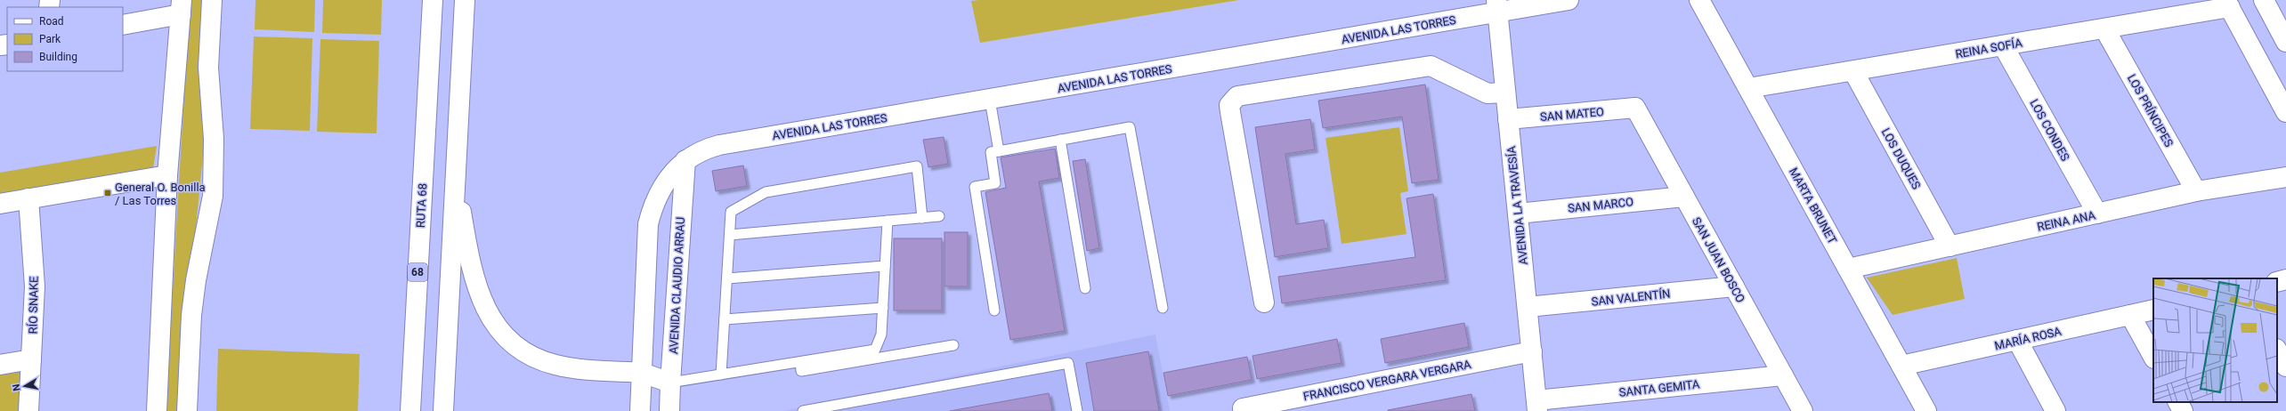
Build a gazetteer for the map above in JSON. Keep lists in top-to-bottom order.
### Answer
{
  "streets": {
    "main road": [
      "AVENIDA LAS TORRES",
      "REINA SOFÍA",
      "LOS PRÍNCIPES",
      "SAN MATEO",
      "LOS CONDES",
      "LOS DUQUES",
      "SAN MARCO",
      "RUTA 68",
      "AVENIDA LA TRAVESÍA",
      "MARTA BRUNET",
      "REINA ANA",
      "SAN JUAN BOSCO",
      "68",
      "AVENIDA CLAUDIO ARRAU",
      "SAN VALENTÍN",
      "RÍO SNAKE",
      "MARÍA ROSA",
      "FRANCISCO VERGARA VERGARA",
      "SANTA GEMITA"
    ]
  },
  "crossings": [
    ["AVENIDA LAS TORRES", "AVENIDA LA TRAVESÍA"],
    ["AVENIDA LAS TORRES", "AVENIDA CLAUDIO ARRAU"],
    ["REINA SOFÍA", "LOS PRÍNCIPES"],
    ["REINA SOFÍA", "LOS CONDES"],
    ["REINA SOFÍA", "LOS DUQUES"],
    ["REINA SOFÍA", "MARTA BRUNET"],
    ["LOS PRÍNCIPES", "REINA ANA"],
    ["SAN MATEO", "AVENIDA LA TRAVESÍA"],
    ["SAN MATEO", "SAN JUAN BOSCO"],
    ["LOS CONDES", "REINA ANA"],
    ["LOS DUQUES", "REINA ANA"],
    ["SAN MARCO", "AVENIDA LA TRAVESÍA"],
    ["SAN MARCO", "SAN JUAN BOSCO"],
    ["AVENIDA LA TRAVESÍA", "SAN VALENTÍN"],
    ["AVENIDA LA TRAVESÍA", "FRANCISCO VERGARA VERGARA"],
    ["AVENIDA LA TRAVESÍA", "SANTA GEMITA"],
    ["MARTA BRUNET", "REINA ANA"],
    ["MARTA BRUNET", "MARÍA ROSA"],
    ["SAN JUAN BOSCO", "SAN VALENTÍN"],
    ["SAN JUAN BOSCO", "SANTA GEMITA"]
  ],
  "places": {
    "transit": ["General O. Bonilla / Las Torres"]
  },
  "legend": ["Road", "Park", "Building"],
  "north": "left"
}
